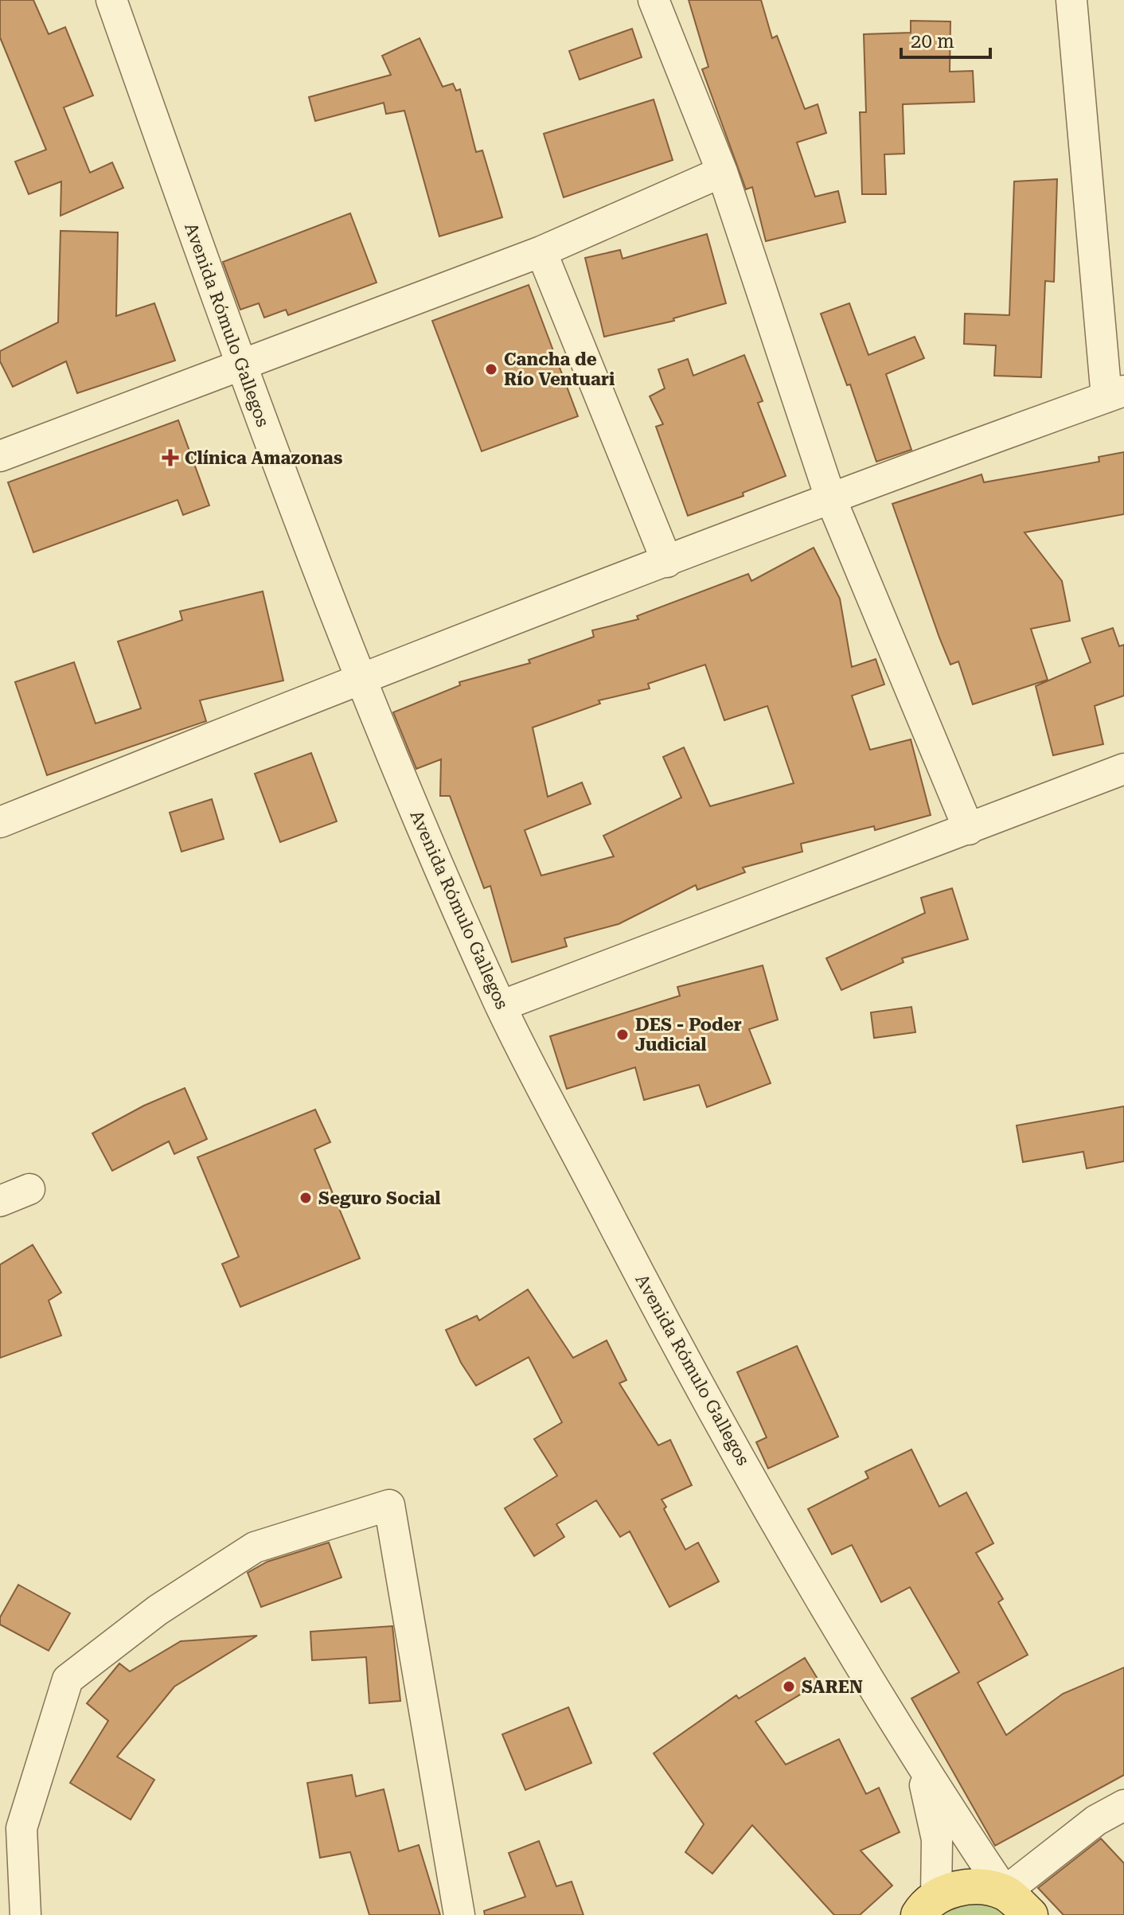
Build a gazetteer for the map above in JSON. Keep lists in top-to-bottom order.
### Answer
{
  "streets": {
    "street": ["Avenida Rómulo Gallegos"]
  },
  "places": {
    "other": [
      "Cancha de Río Ventuari",
      "DES - Poder Judicial",
      "Seguro Social",
      "SAREN"
    ],
    "health": ["Clínica Amazonas"]
  },
  "scale_bar": "20 m"
}
